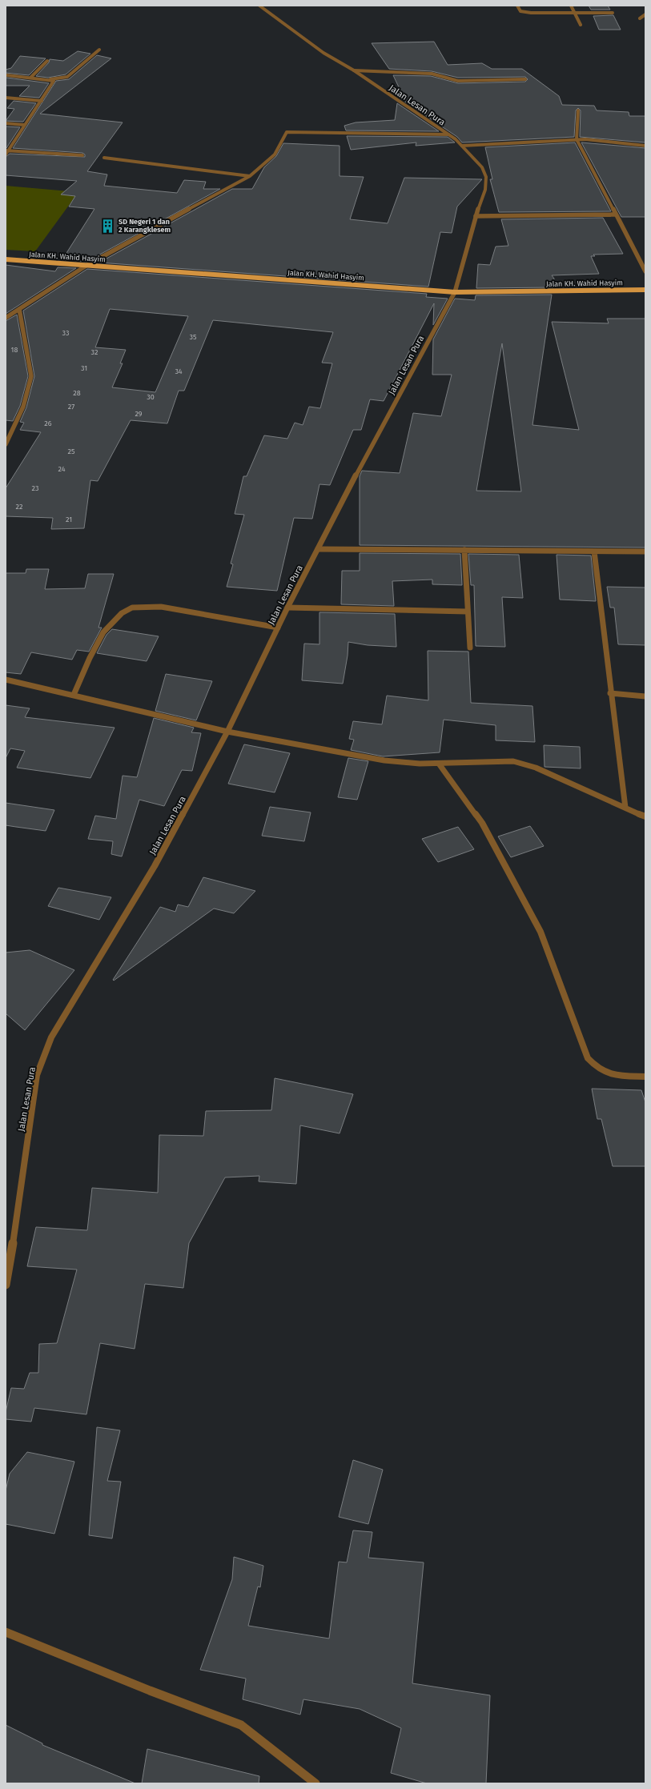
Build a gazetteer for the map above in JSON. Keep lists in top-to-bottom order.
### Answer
{
  "streets": {
    "main road": ["Jalan KH. Wahid Hasyim"],
    "street": ["Jalan Lesan Pura"]
  },
  "crossings": [
    ["Jalan Lesan Pura", "Jalan KH. Wahid Hasyim"]
  ],
  "places": {
    "building": ["SD Negeri 1 dan 2 Karangklesem"]
  },
  "house_numbers": [
    "33",
    "35",
    "18",
    "32",
    "31",
    "34",
    "28",
    "30",
    "27",
    "29",
    "26",
    "25",
    "24",
    "23",
    "22",
    "21"
  ]
}
